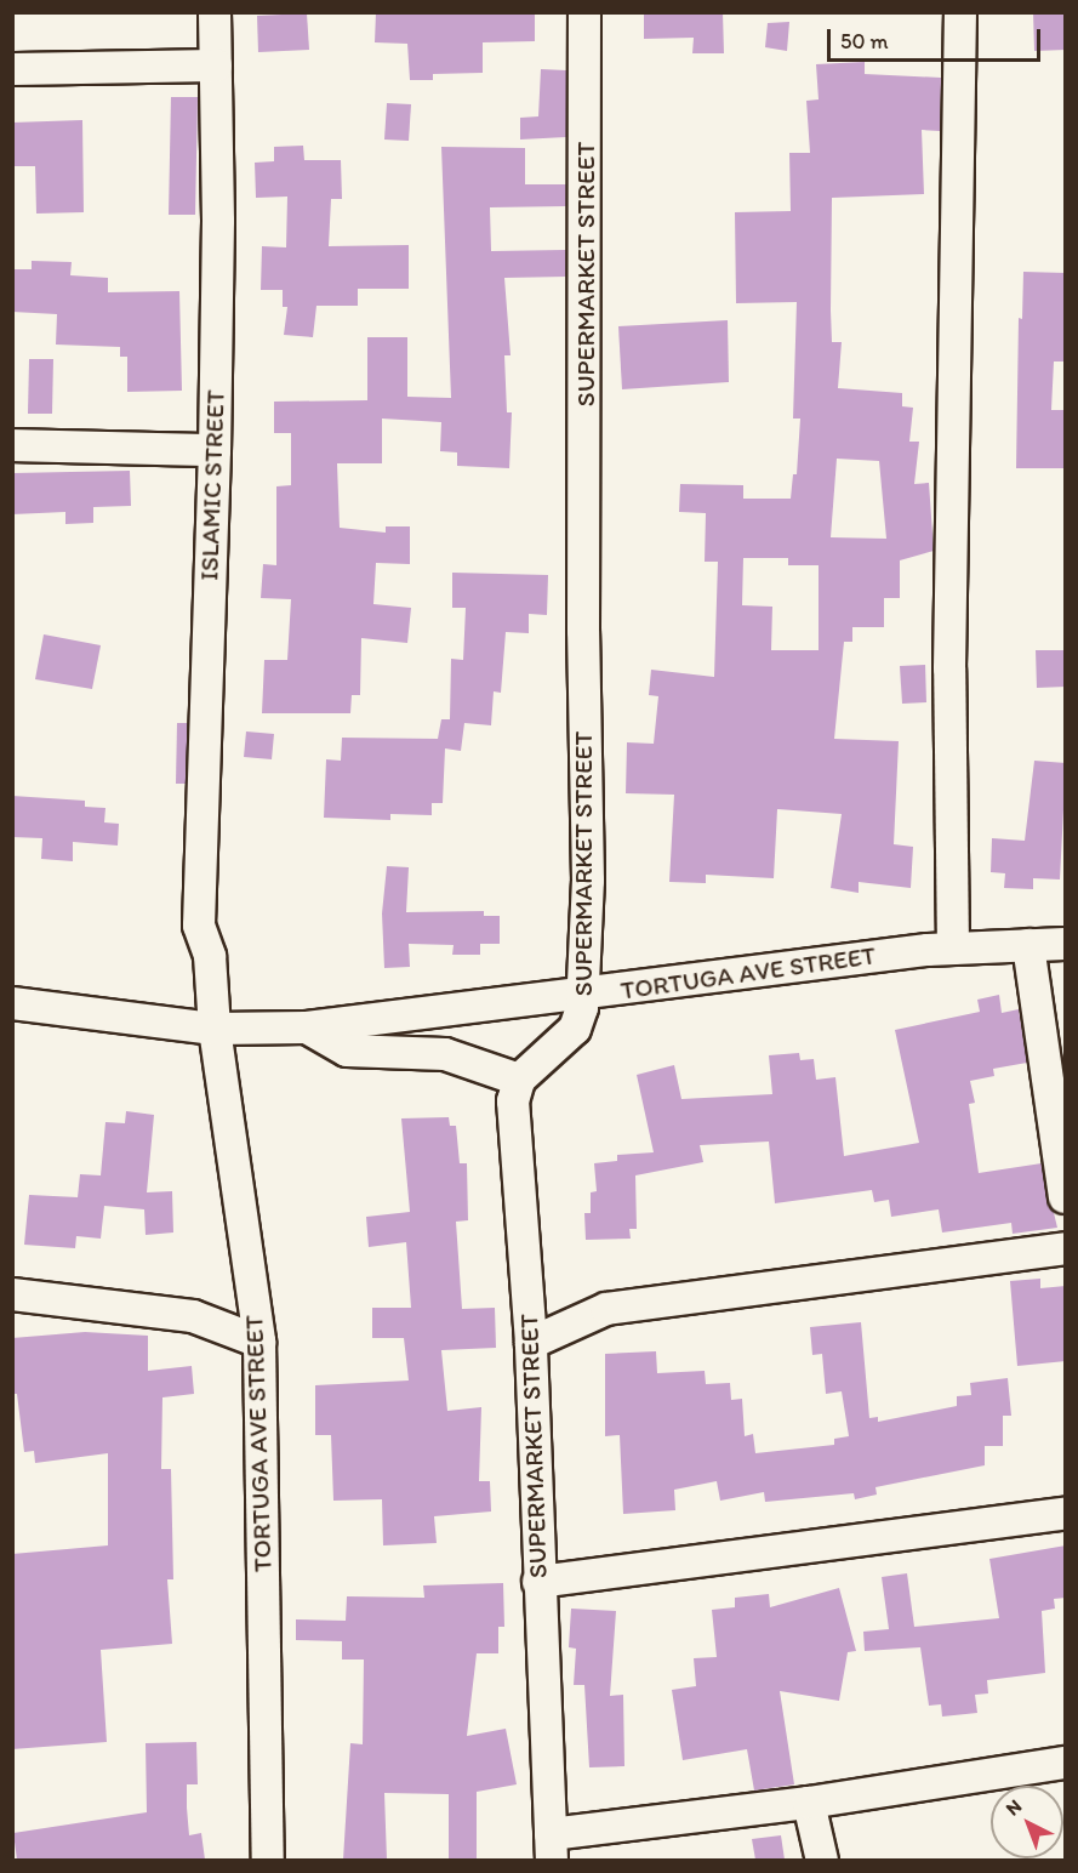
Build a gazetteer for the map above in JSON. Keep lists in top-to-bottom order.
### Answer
{
  "streets": {
    "street": ["SUPERMARKET STREET", "ISLAMIC STREET", "TORTUGA AVE STREET"]
  },
  "crossings": [
    ["SUPERMARKET STREET", "TORTUGA AVE STREET"],
    ["ISLAMIC STREET", "TORTUGA AVE STREET"]
  ],
  "scale_bar": "50 m",
  "north": "top left"
}
